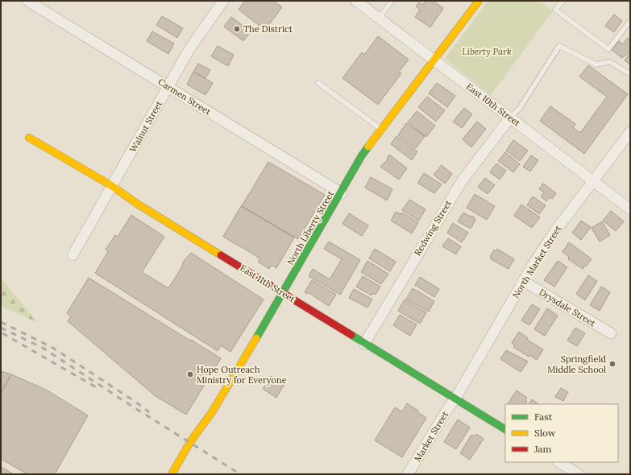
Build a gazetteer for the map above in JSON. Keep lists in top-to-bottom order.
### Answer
{
  "streets": {
    "street": [
      "Carmen Street",
      "East 10th Street",
      "Walnut Street",
      "North Liberty Street",
      "Redwing Street",
      "North Market Street",
      "East 11th Street",
      "Drysdale Street",
      "Market Street"
    ]
  },
  "crossings": [
    ["Carmen Street", "Walnut Street"],
    ["Carmen Street", "North Liberty Street"],
    ["East 10th Street", "North Liberty Street"],
    ["East 10th Street", "Redwing Street"],
    ["East 10th Street", "North Market Street"],
    ["Walnut Street", "East 11th Street"],
    ["North Liberty Street", "East 11th Street"],
    ["Redwing Street", "East 11th Street"],
    ["North Market Street", "East 11th Street"],
    ["North Market Street", "Drysdale Street"],
    ["North Market Street", "Market Street"],
    ["East 11th Street", "Market Street"]
  ],
  "parks": ["Liberty Park"],
  "places": ["The District", "Springfield Middle School", "Hope Outreach Ministry for Everyone"],
  "legend": ["Fast", "Slow", "Jam"]
}
